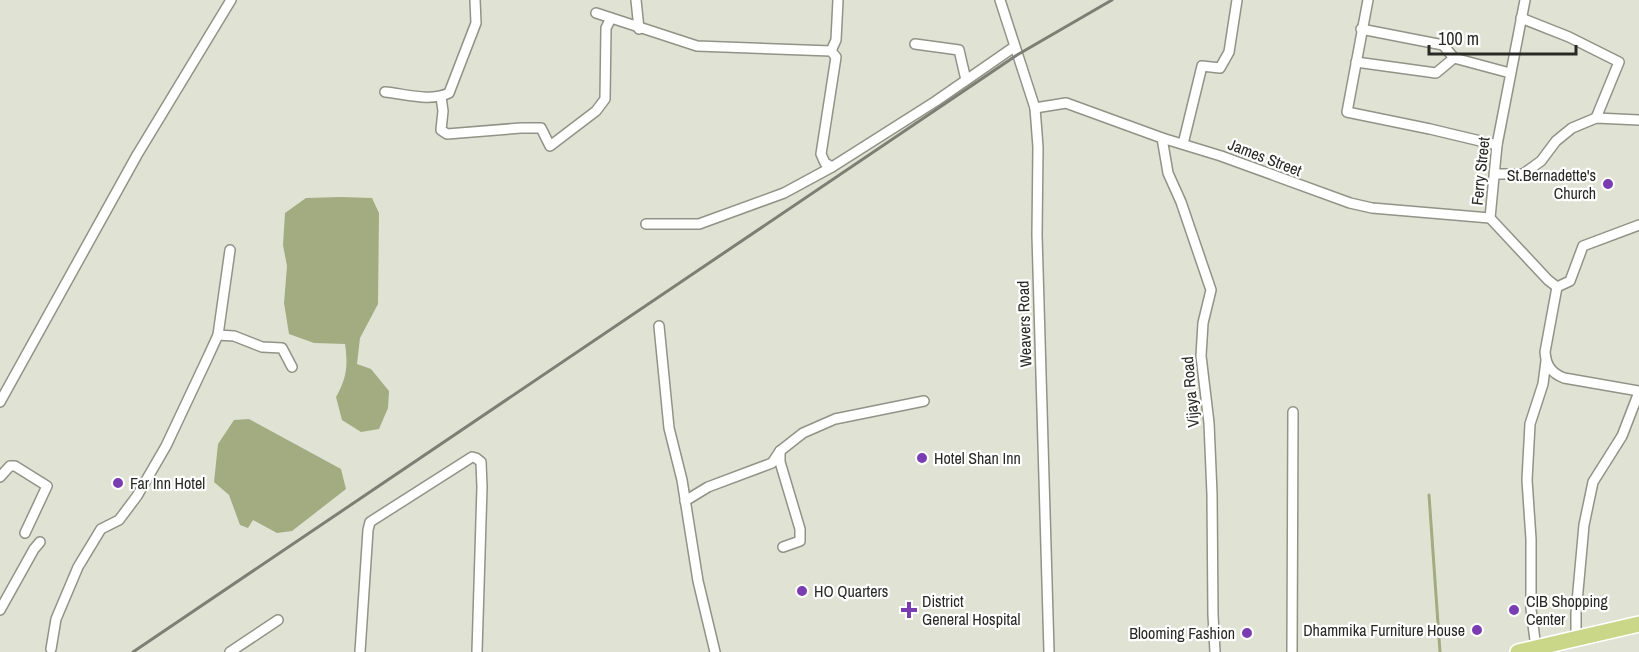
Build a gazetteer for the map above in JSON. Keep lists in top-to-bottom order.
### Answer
{
  "streets": {
    "street": [
      "James Street",
      "Ferry Street",
      "Weavers Road",
      "Vijaya Road"
    ]
  },
  "crossings": [
    ["James Street", "Ferry Street"],
    ["James Street", "Weavers Road"],
    ["James Street", "Vijaya Road"]
  ],
  "places": {
    "other": [
      "St.Bernadette's Church",
      "Hotel Shan Inn",
      "Far Inn Hotel",
      "HO Quarters",
      "CIB Shopping Center",
      "Dhammika Furniture House",
      "Blooming Fashion"
    ],
    "health": ["District General Hospital"]
  },
  "scale_bar": "100 m"
}
